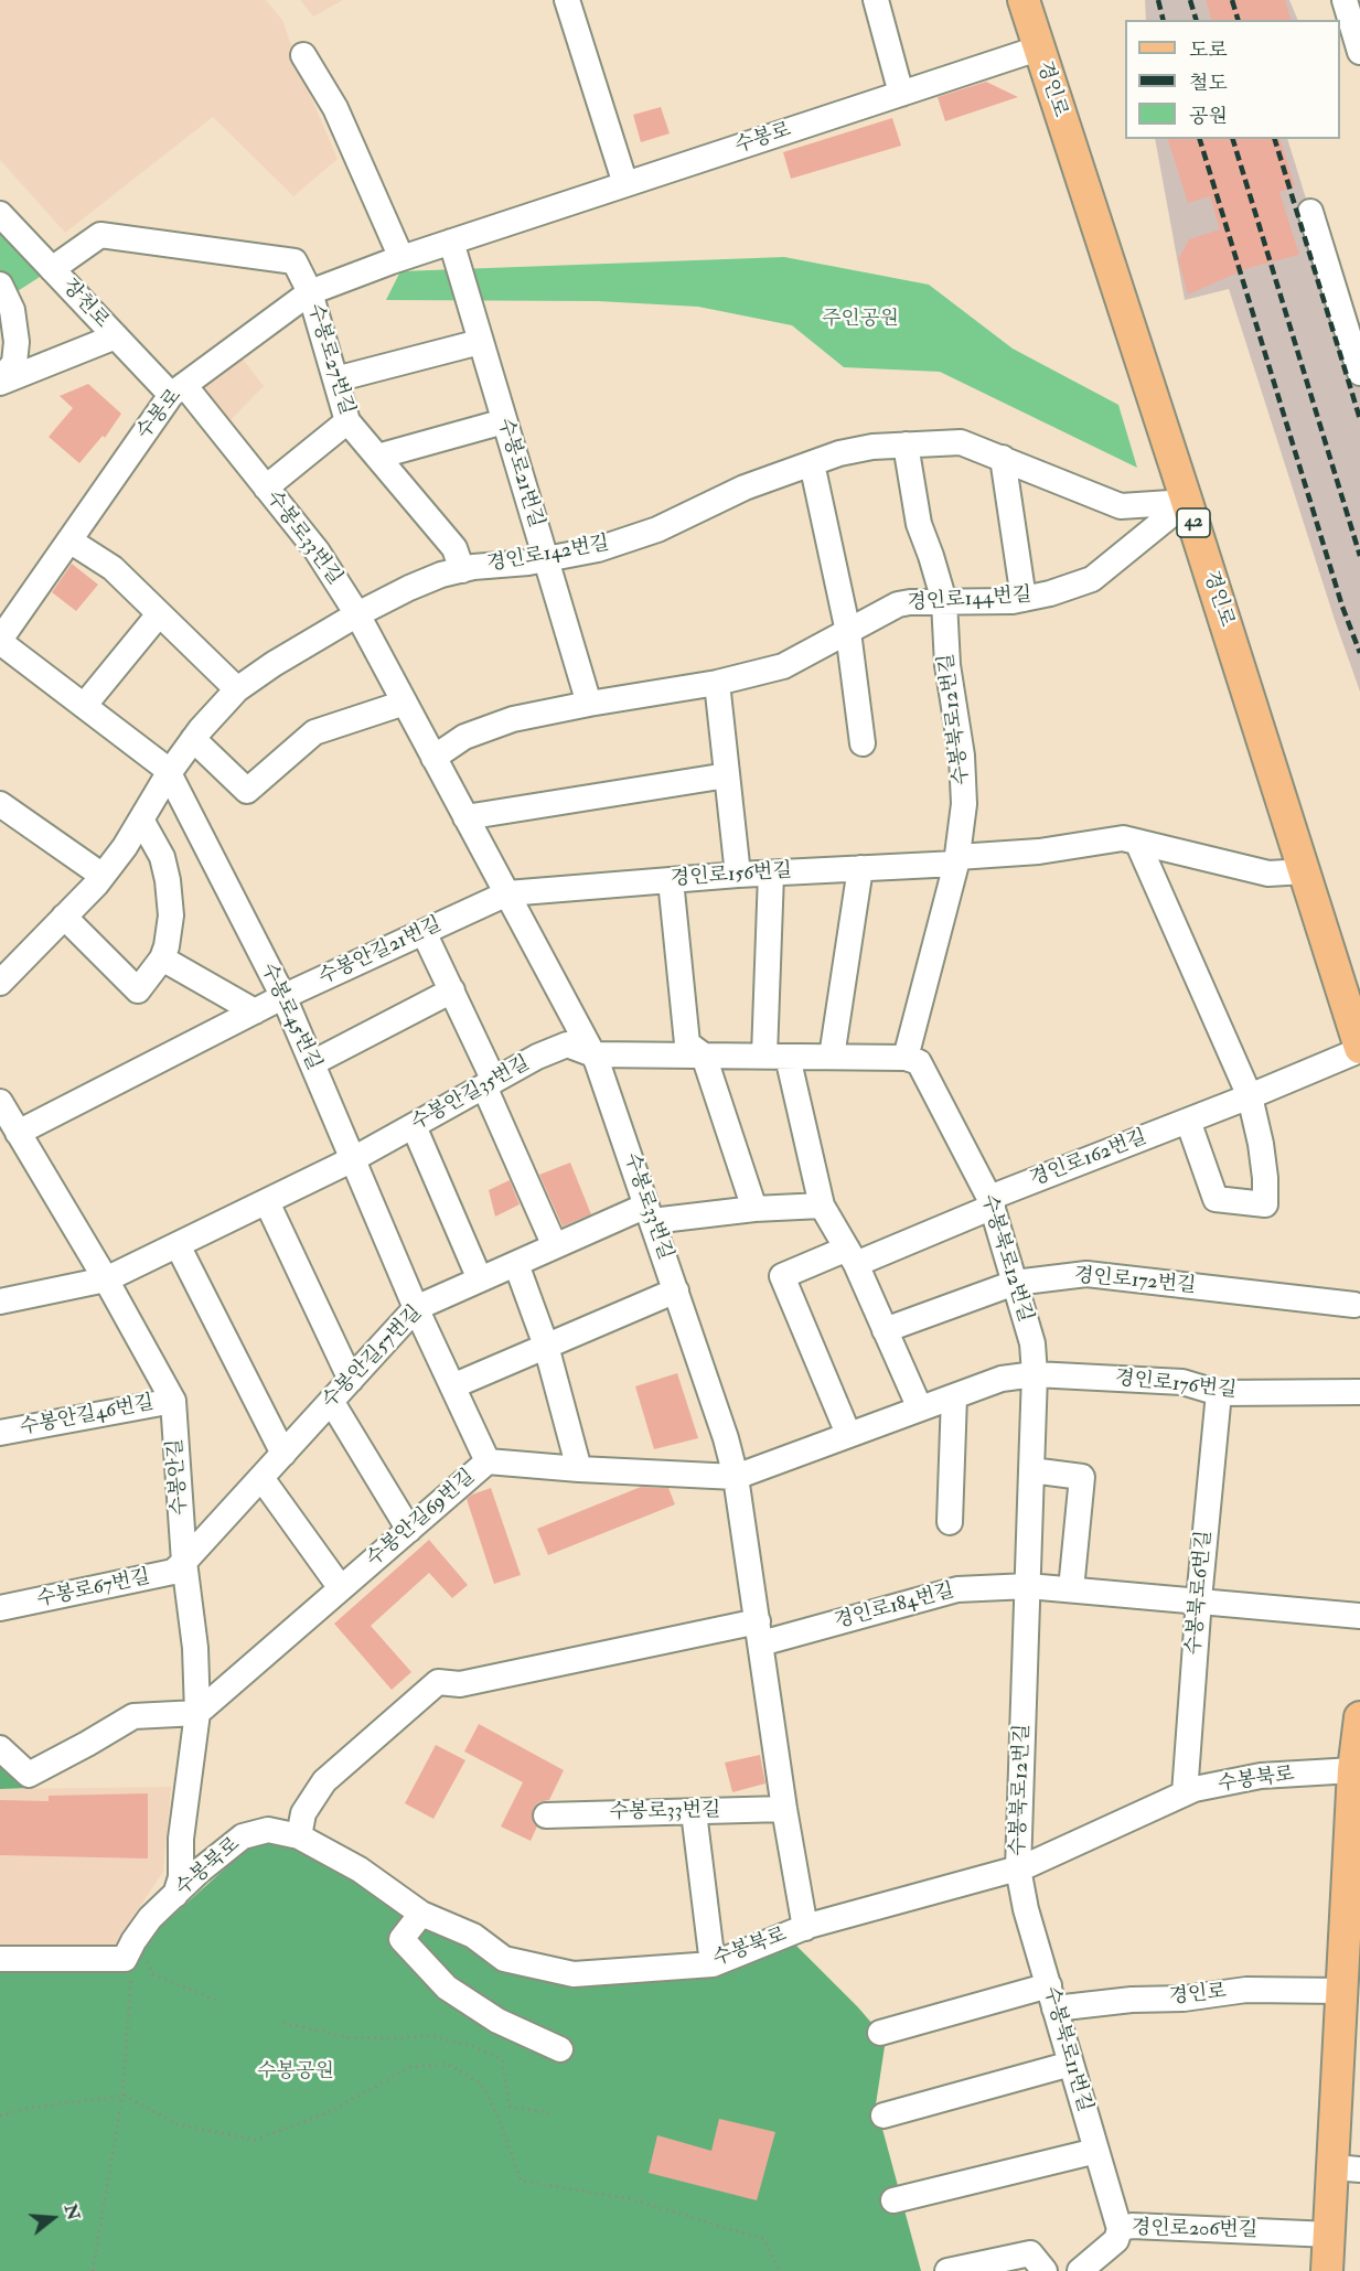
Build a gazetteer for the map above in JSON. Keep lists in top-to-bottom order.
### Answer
{
  "streets": {
    "main road": ["경인로", "42"],
    "street": [
      "수봉로",
      "장천로",
      "수봉로27번길",
      "수봉로21번길",
      "수봉로33번길",
      "경인로142번길",
      "경인로144번길",
      "수봉북로12번길",
      "경인로156번길",
      "수봉안길21번길",
      "수봉로45번길",
      "수봉안길35번길",
      "경인로162번길",
      "경인로172번길",
      "수봉안길57번길",
      "경인로176번길",
      "수봉안길46번길",
      "수봉안길",
      "수봉안길69번길",
      "수봉로67번길",
      "수봉북로6번길",
      "경인로184번길",
      "수봉북로",
      "수봉북로11번길",
      "경인로206번길"
    ]
  },
  "crossings": [
    ["경인로", "수봉로"],
    ["경인로", "경인로142번길"],
    ["경인로", "경인로144번길"],
    ["경인로", "경인로156번길"],
    ["경인로", "경인로162번길"],
    ["경인로", "수봉북로11번길"],
    ["수봉로", "장천로"],
    ["수봉로", "수봉로27번길"],
    ["수봉로", "수봉로21번길"],
    ["수봉로", "수봉로33번길"],
    ["수봉로", "수봉로45번길"],
    ["장천로", "수봉로33번길"],
    ["수봉로27번길", "경인로142번길"],
    ["수봉로21번길", "경인로142번길"],
    ["수봉로21번길", "경인로144번길"],
    ["수봉로33번길", "경인로142번길"],
    ["수봉로33번길", "경인로144번길"],
    ["수봉로33번길", "경인로156번길"],
    ["수봉로33번길", "수봉안길21번길"],
    ["수봉로33번길", "수봉안길35번길"],
    ["수봉로33번길", "수봉안길57번길"],
    ["수봉로33번길", "경인로176번길"],
    ["수봉로33번길", "수봉안길69번길"],
    ["수봉로33번길", "경인로184번길"],
    ["수봉로33번길", "수봉북로"],
    ["경인로142번길", "경인로144번길"],
    ["경인로142번길", "수봉로45번길"],
    ["경인로144번길", "수봉북로12번길"],
    ["수봉북로12번길", "경인로156번길"],
    ["수봉북로12번길", "수봉안길35번길"],
    ["수봉북로12번길", "경인로162번길"],
    ["수봉북로12번길", "경인로172번길"],
    ["수봉북로12번길", "경인로176번길"],
    ["수봉북로12번길", "경인로184번길"],
    ["수봉북로12번길", "수봉북로"],
    ["수봉북로12번길", "수봉북로11번길"],
    ["경인로156번길", "수봉안길21번길"],
    ["수봉안길21번길", "수봉로45번길"],
    ["수봉안길21번길", "수봉안길"],
    ["수봉로45번길", "수봉안길35번길"],
    ["수봉로45번길", "수봉안길57번길"],
    ["수봉로45번길", "수봉안길69번길"],
    ["수봉안길35번길", "수봉안길"],
    ["수봉안길57번길", "수봉안길"],
    ["수봉안길57번길", "수봉로67번길"],
    ["경인로176번길", "수봉안길69번길"],
    ["경인로176번길", "수봉북로6번길"],
    ["수봉안길46번길", "수봉안길"],
    ["수봉안길", "수봉안길69번길"],
    ["수봉안길", "수봉로67번길"],
    ["수봉안길", "수봉북로"],
    ["수봉북로6번길", "경인로184번길"],
    ["수봉북로6번길", "수봉북로"],
    ["수봉북로", "수봉북로11번길"],
    ["수봉북로11번길", "경인로206번길"]
  ],
  "parks": ["주인공원", "수봉공원"],
  "legend": ["도로", "철도", "공원"],
  "north": "right"
}
